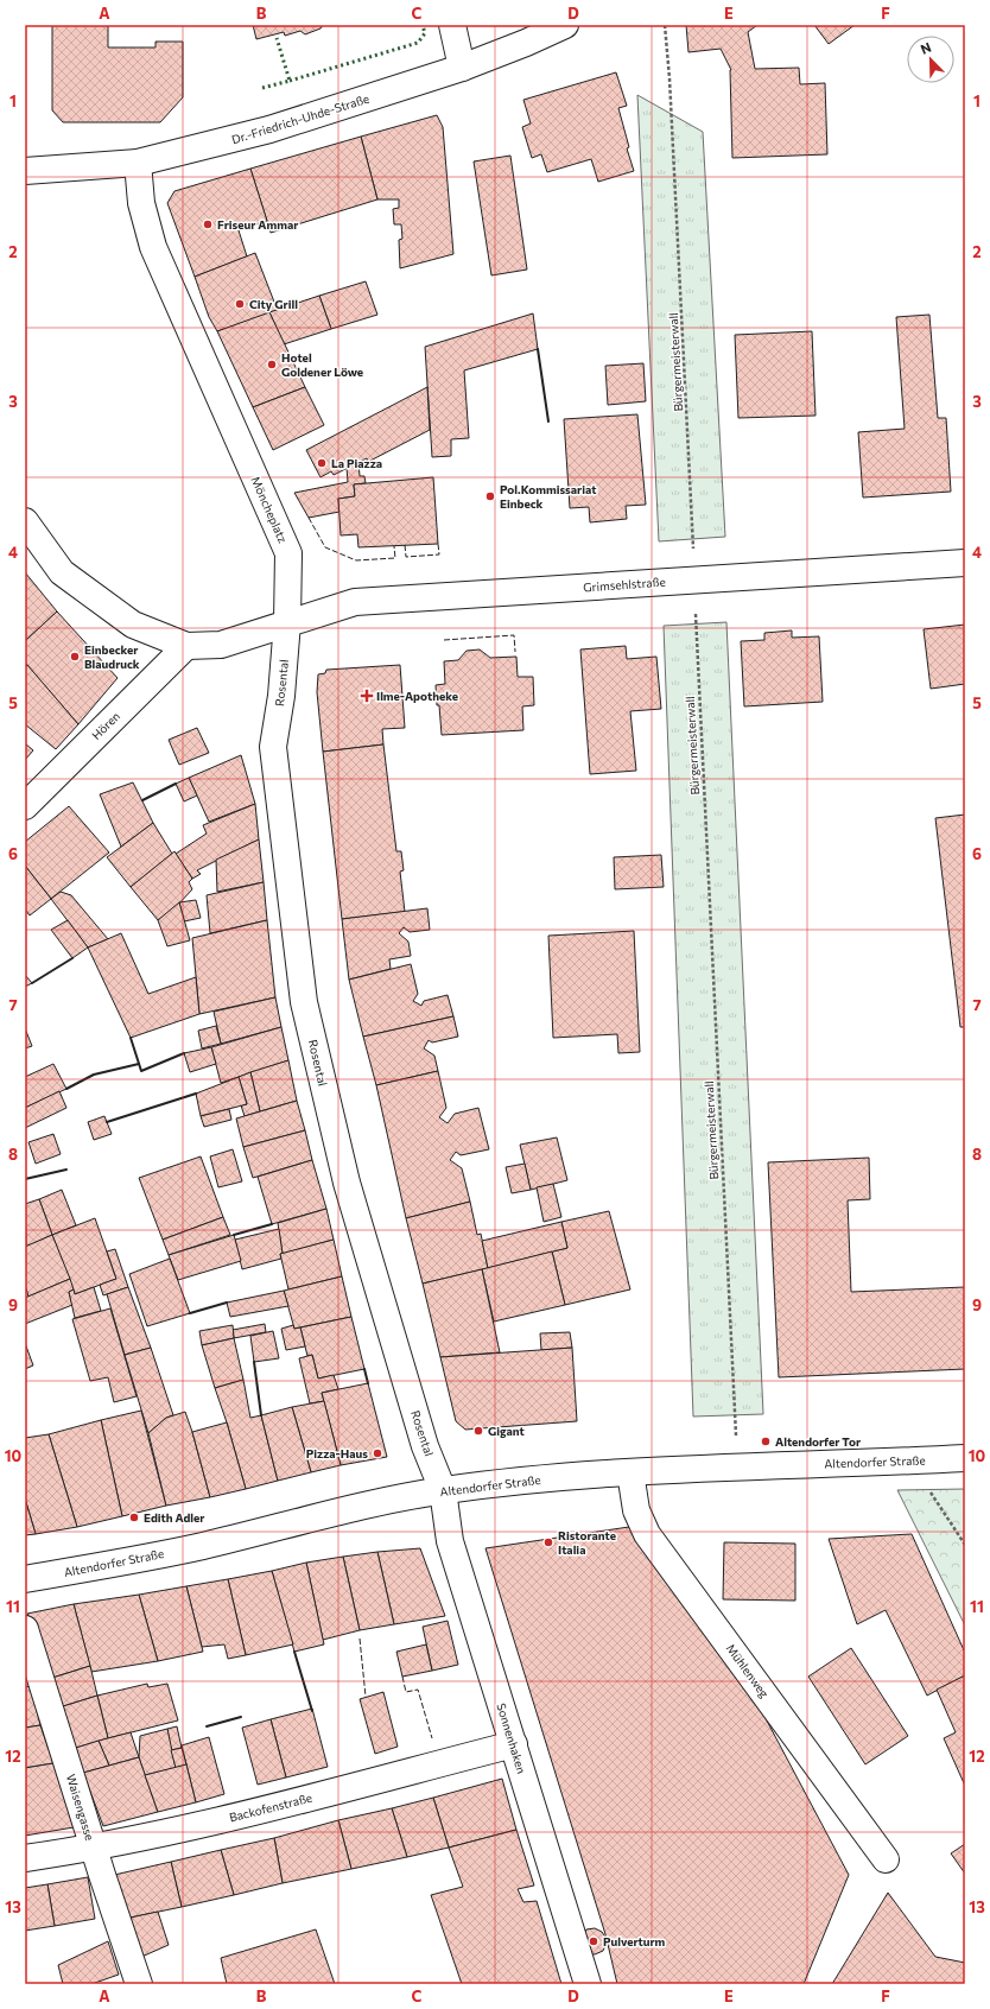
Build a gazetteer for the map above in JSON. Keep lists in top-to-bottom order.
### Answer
{
  "streets": {
    "street": [
      "Dr.-Friedrich-Uhde-Straße",
      "Möncheplatz",
      "Grimsehlstraße",
      "Rosental",
      "Hören",
      "Altendorfer Straße",
      "Mühlenweg",
      "Sonnenhaken",
      "Waisengasse",
      "Backofenstraße"
    ],
    "path": ["Bürgermeisterwall"]
  },
  "crossings": [
    ["Dr.-Friedrich-Uhde-Straße", "Möncheplatz"],
    ["Bürgermeisterwall", "Grimsehlstraße"],
    ["Bürgermeisterwall", "Altendorfer Straße"],
    ["Möncheplatz", "Grimsehlstraße"],
    ["Möncheplatz", "Rosental"],
    ["Grimsehlstraße", "Rosental"],
    ["Rosental", "Altendorfer Straße"],
    ["Rosental", "Sonnenhaken"],
    ["Altendorfer Straße", "Mühlenweg"],
    ["Altendorfer Straße", "Sonnenhaken"],
    ["Sonnenhaken", "Backofenstraße"],
    ["Waisengasse", "Backofenstraße"]
  ],
  "places": {
    "other": [
      "Friseur Ammar",
      "City Grill",
      "Hotel Goldener Löwe",
      "La Piazza",
      "Pol.Kommissariat Einbeck",
      "Einbecker Blaudruck",
      "Gigant",
      "Altendorfer Tor",
      "Pizza-Haus",
      "Edith Adler",
      "Ristorante Italia",
      "Pulverturm"
    ],
    "health": ["Ilme-Apotheke"]
  },
  "north": "top left",
  "grid": {
    "columns": [
      "A",
      "B",
      "C",
      "D",
      "E",
      "F"
    ],
    "rows": [
      "1",
      "2",
      "3",
      "4",
      "5",
      "6",
      "7",
      "8",
      "9",
      "10",
      "11",
      "12",
      "13"
    ]
  }
}
